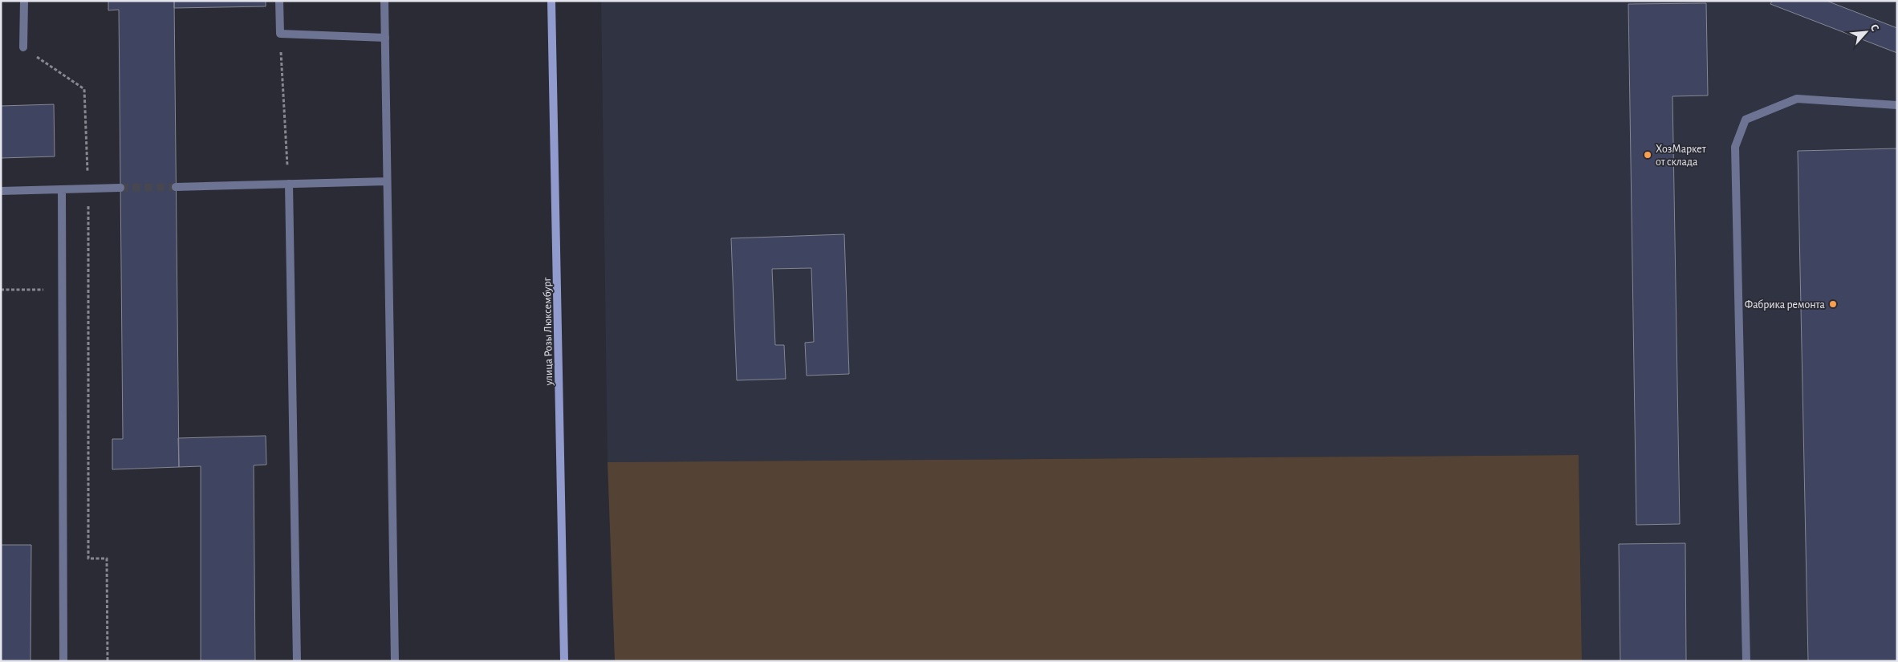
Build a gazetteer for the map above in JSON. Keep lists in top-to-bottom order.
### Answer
{
  "streets": {
    "main road": ["улица Розы Люксембург"]
  },
  "places": ["ХозМаркет от склада", "Фабрика ремонта"],
  "north": "top right"
}
